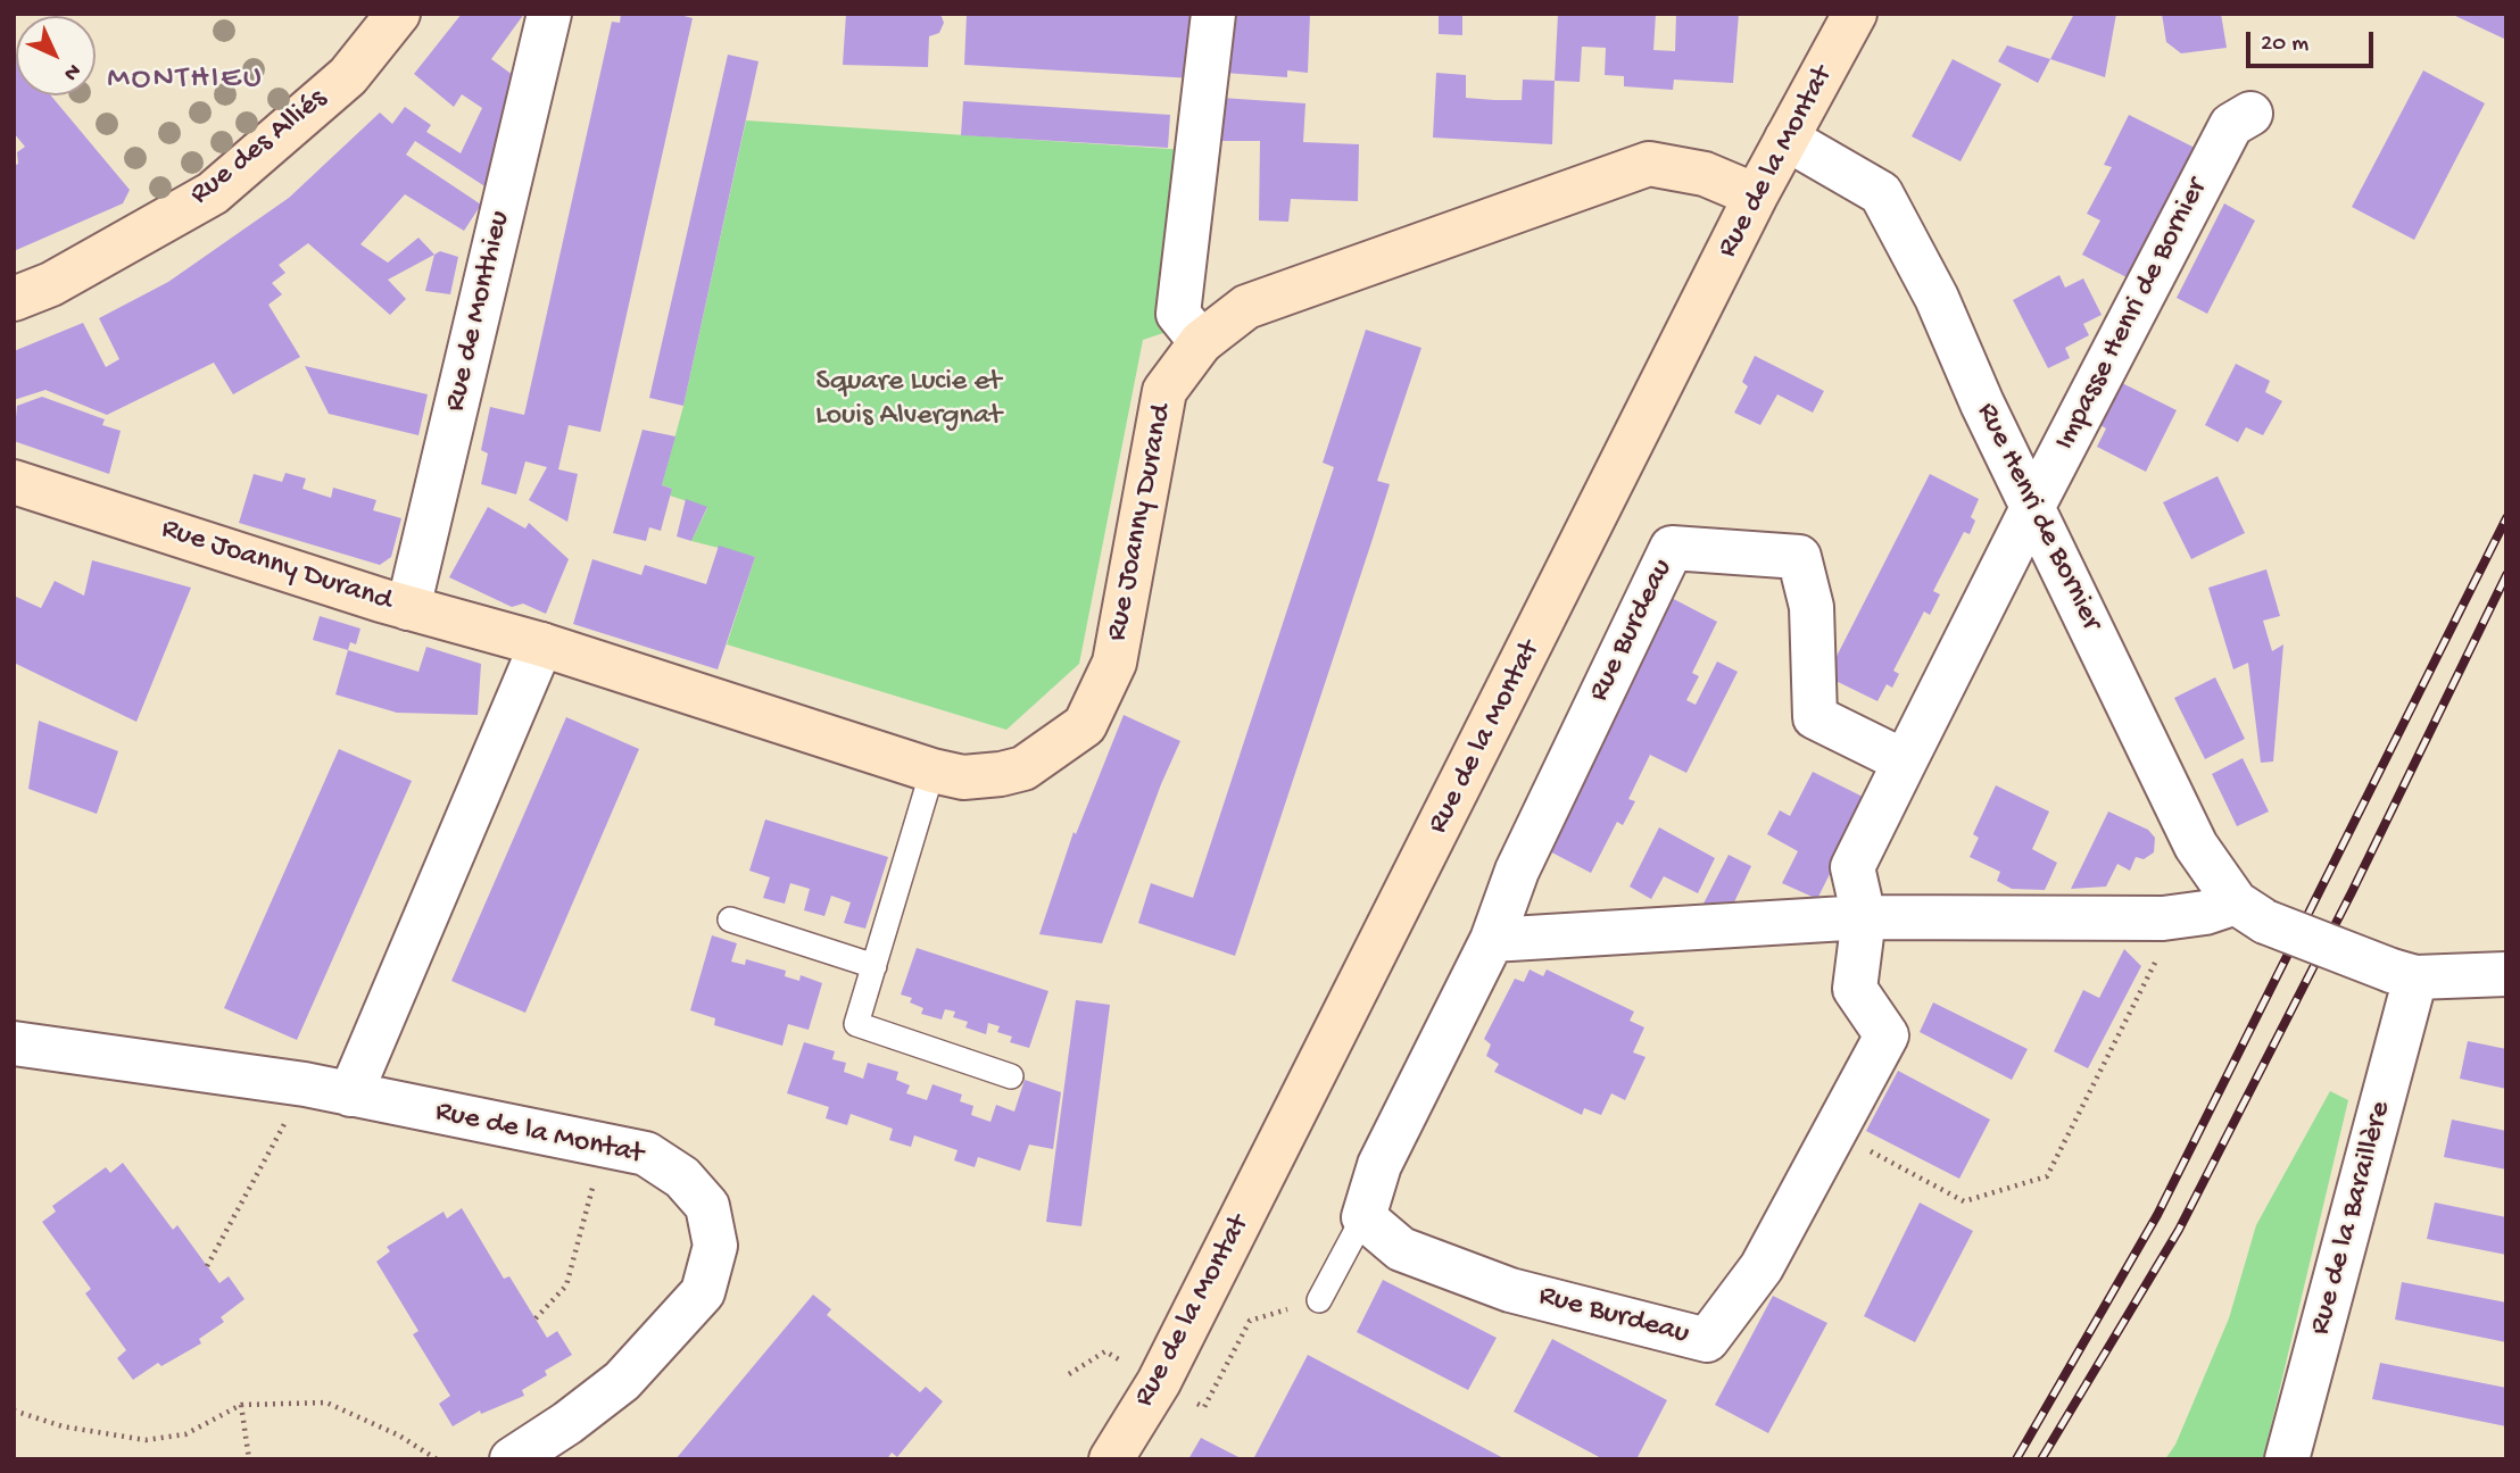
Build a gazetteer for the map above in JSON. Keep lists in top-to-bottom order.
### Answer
{
  "streets": {
    "street": [
      "Rue des Alliés",
      "Rue de la Montat",
      "Rue de Monthieu",
      "Impasse Henri de Bornier",
      "Rue Henri de Bornier",
      "Rue Joanny Durand",
      "Rue Burdeau",
      "Rue de la Baraillère"
    ]
  },
  "crossings": [
    ["Rue de la Montat", "Rue Henri de Bornier"],
    ["Rue de la Montat", "Rue Joanny Durand"],
    ["Rue de Monthieu", "Rue Joanny Durand"],
    ["Impasse Henri de Bornier", "Rue Henri de Bornier"],
    ["Impasse Henri de Bornier", "Rue Burdeau"]
  ],
  "districts": ["MONTHIEU"],
  "parks": ["Square Lucie et Louis Alvergnat"],
  "scale_bar": "20 m",
  "north": "bottom right"
}
